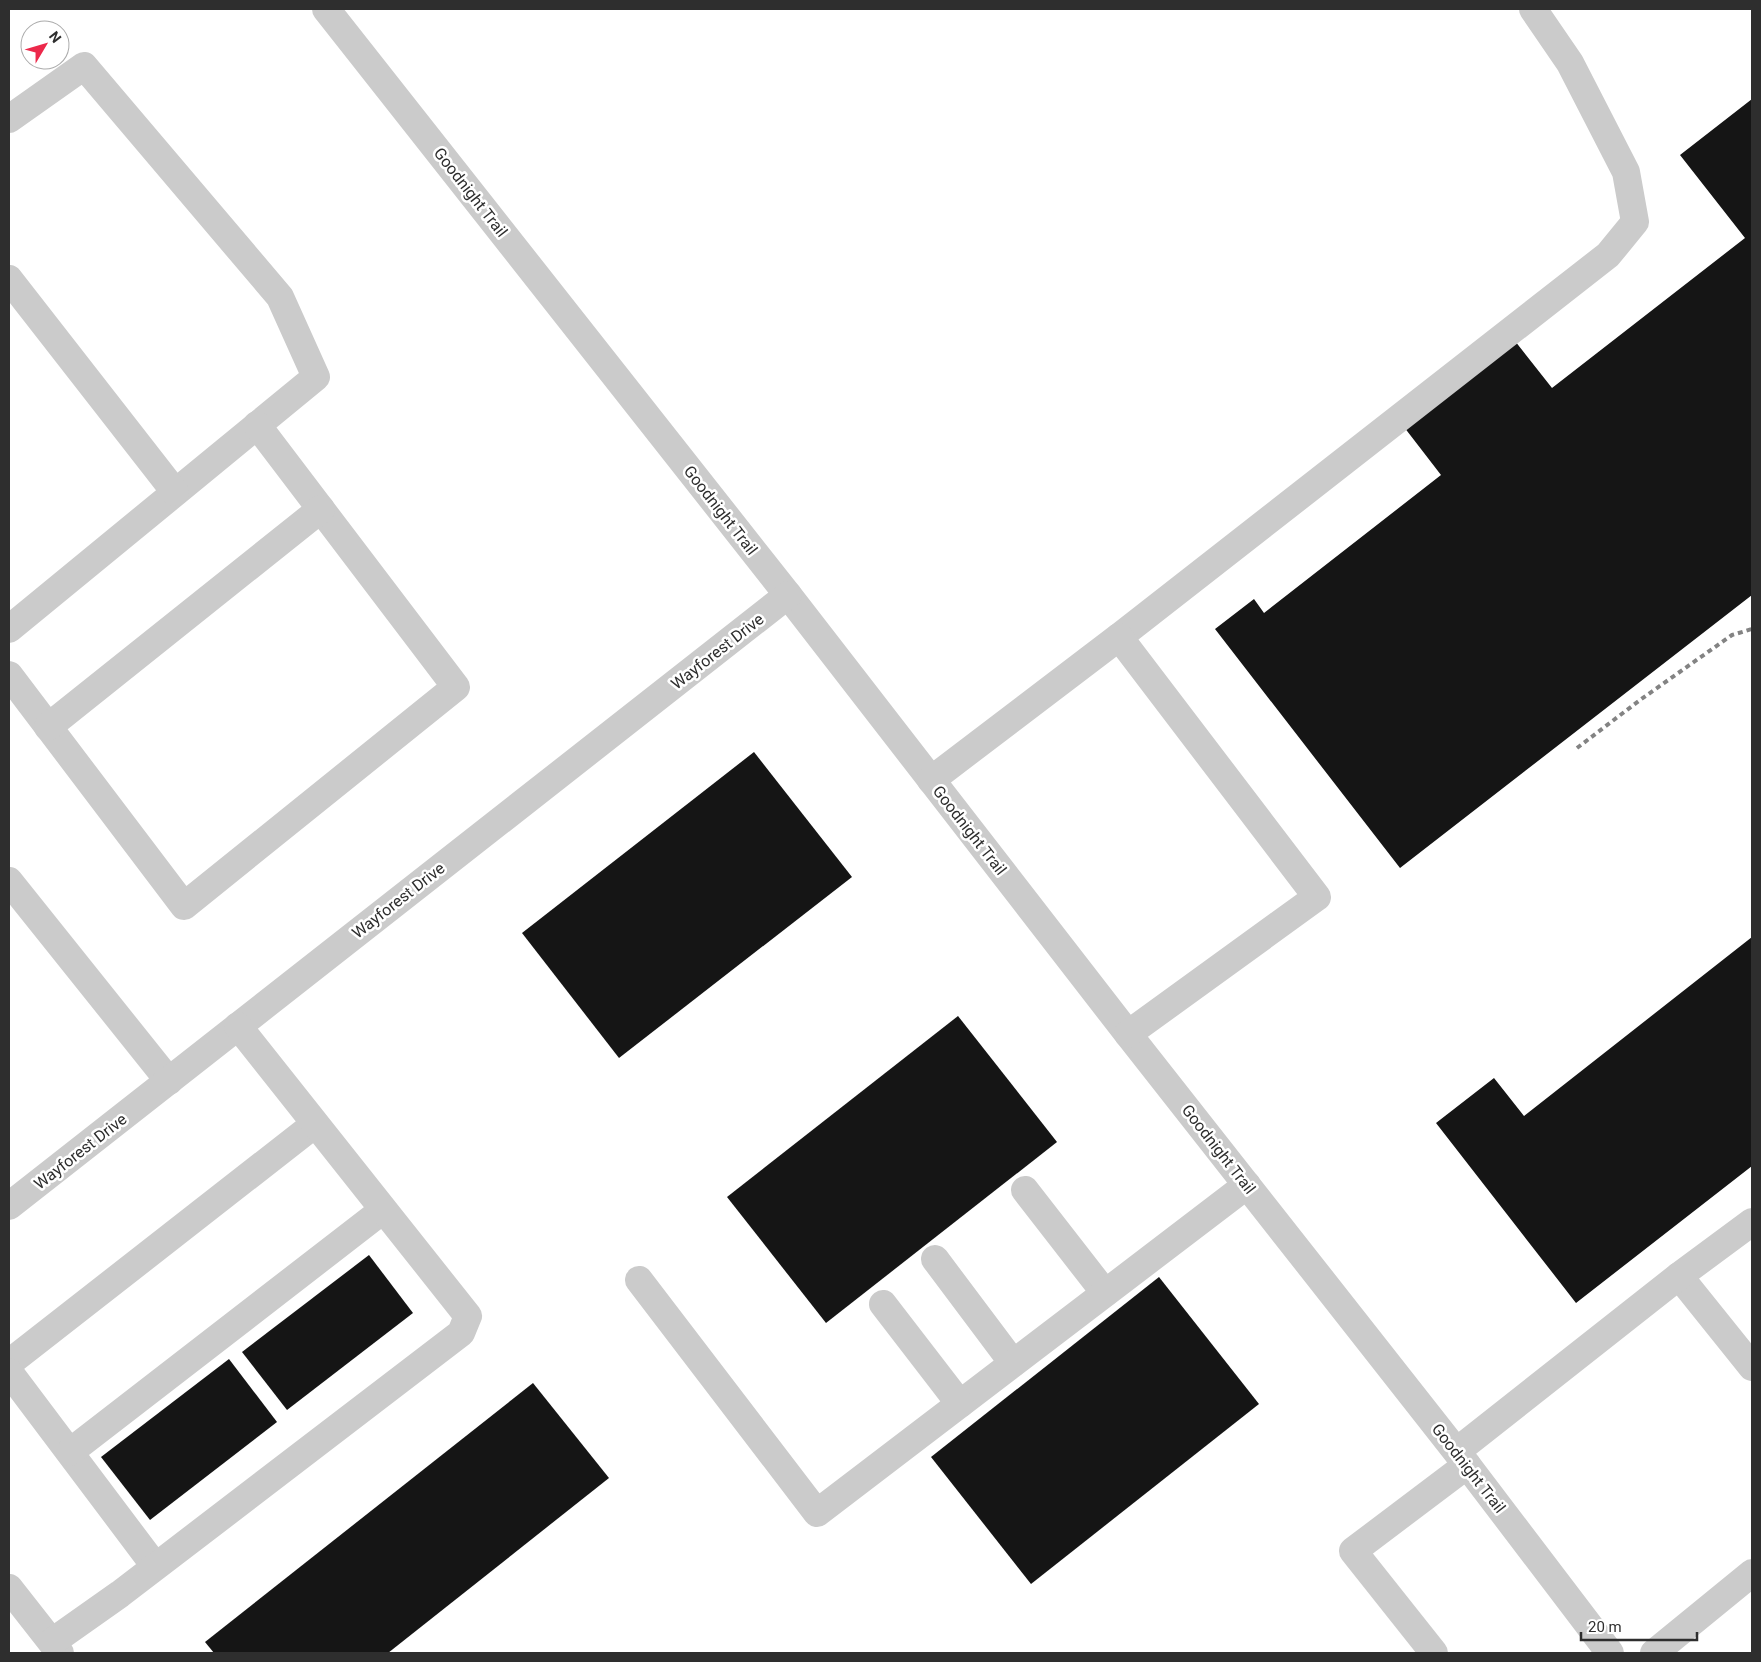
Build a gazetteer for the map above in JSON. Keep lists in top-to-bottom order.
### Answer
{
  "streets": {
    "street": ["Goodnight Trail", "Wayforest Drive"]
  },
  "crossings": [
    ["Goodnight Trail", "Wayforest Drive"]
  ],
  "scale_bar": "20 m",
  "north": "top right"
}
